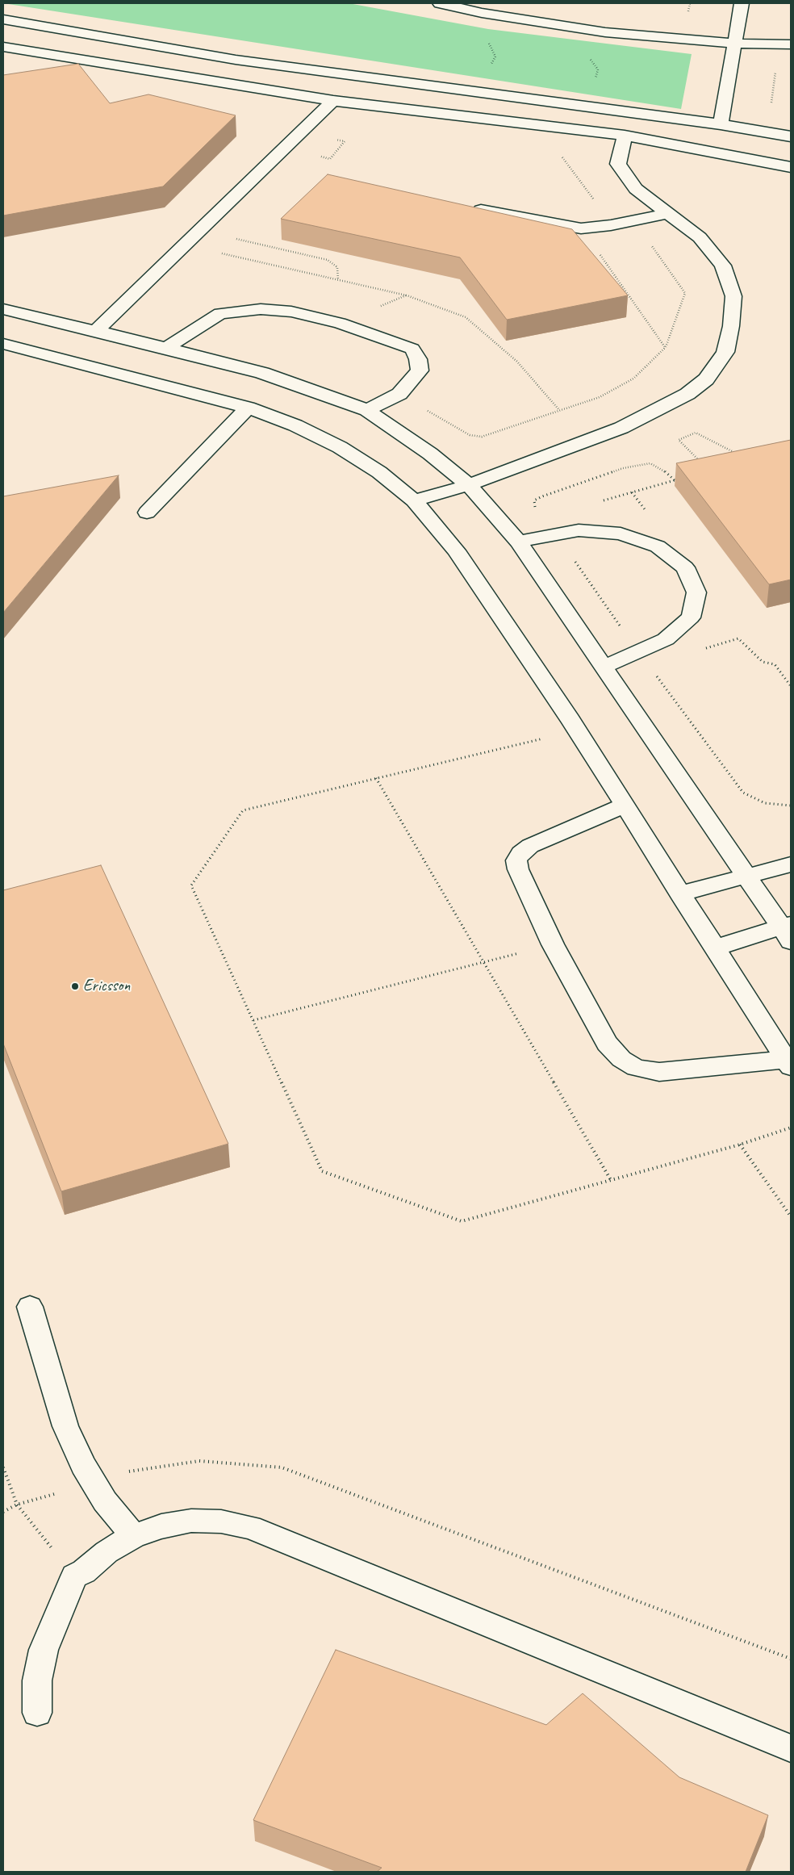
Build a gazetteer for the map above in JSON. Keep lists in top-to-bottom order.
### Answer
{
  "places": ["Ericsson"]
}
